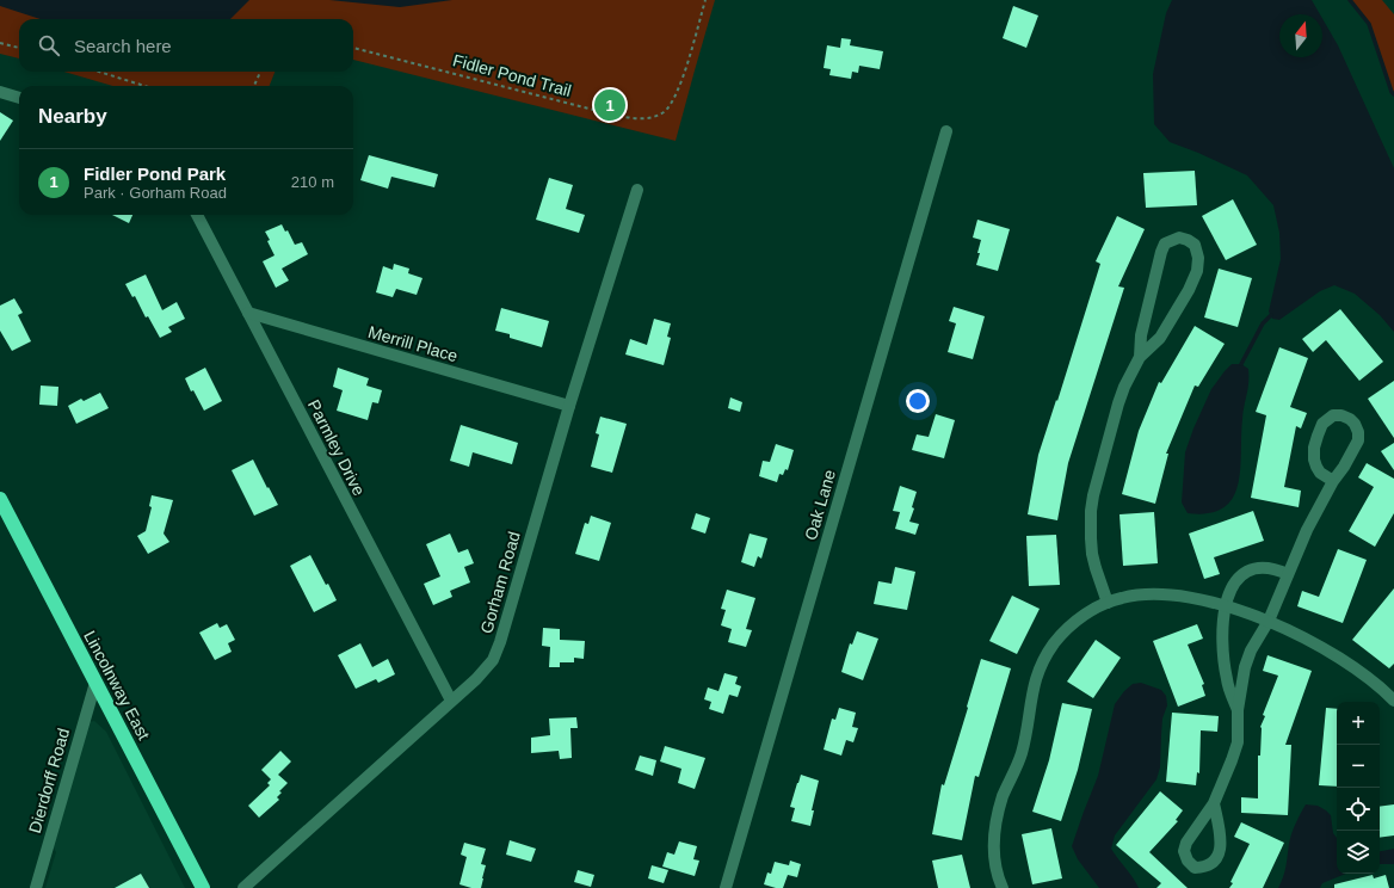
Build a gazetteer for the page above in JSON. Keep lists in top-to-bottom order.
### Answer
{
  "streets": {
    "highway": ["Lincolnway East"],
    "street": [
      "Merrill Place",
      "Parmley Drive",
      "Oak Lane",
      "Gorham Road",
      "Dierdorff Road"
    ],
    "path": ["Fidler Pond Trail"]
  },
  "crossings": [
    ["Merrill Place", "Parmley Drive"],
    ["Merrill Place", "Gorham Road"],
    ["Parmley Drive", "Gorham Road"],
    ["Lincolnway East", "Dierdorff Road"]
  ],
  "north": "top",
  "page": {
    "search": "Search here",
    "heading": "Nearby",
    "pins": "1",
    "list": [
      {
        "mark": "1",
        "name": "Fidler Pond Park",
        "note": "Park · Gorham Road",
        "value": "210 m"
      }
    ],
    "map_buttons": ["+", "−"]
  }
}
